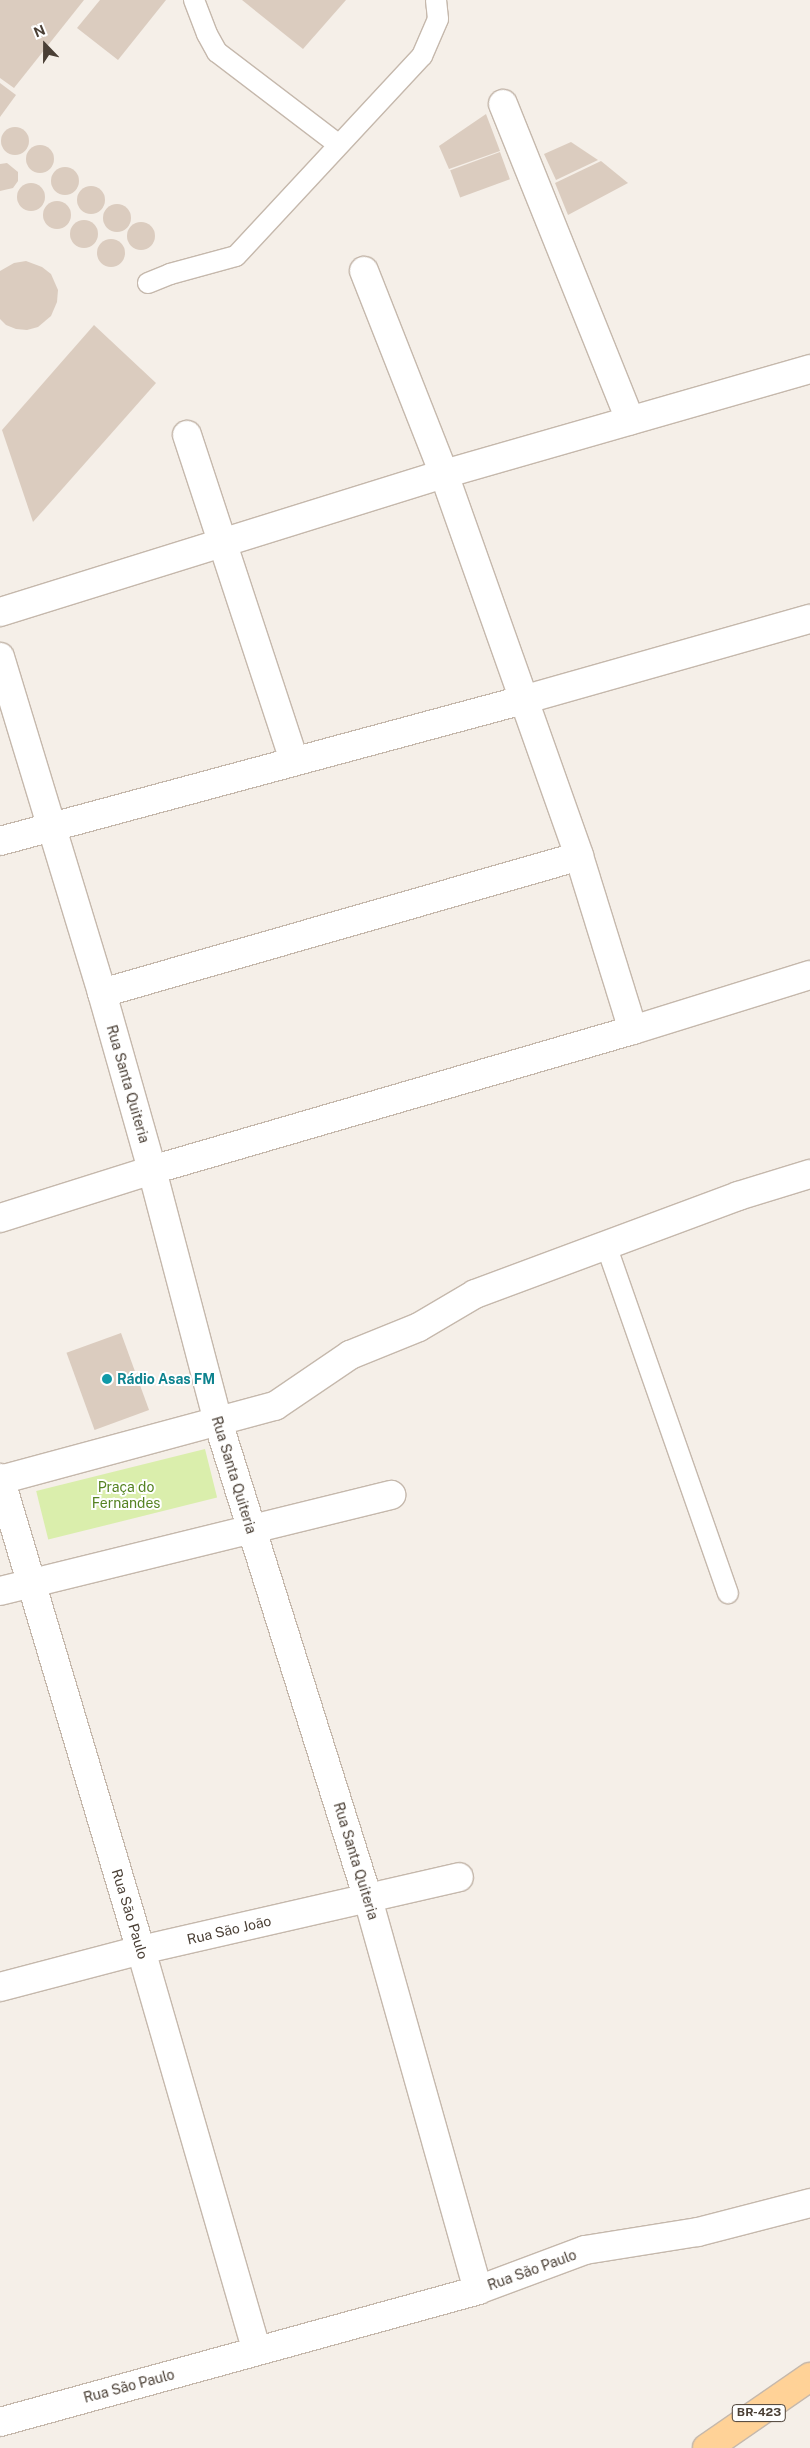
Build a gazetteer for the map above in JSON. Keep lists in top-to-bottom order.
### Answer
{
  "streets": {
    "main road": ["BR-423"],
    "street": ["Rua Santa Quiteria", "Rua São Paulo", "Rua São João"]
  },
  "crossings": [
    ["Rua Santa Quiteria", "Rua São Paulo"],
    ["Rua Santa Quiteria", "Rua São João"],
    ["Rua São Paulo", "Rua São João"]
  ],
  "parks": ["Praça do Fernandes"],
  "places": ["Rádio Asas FM"],
  "north": "top"
}
